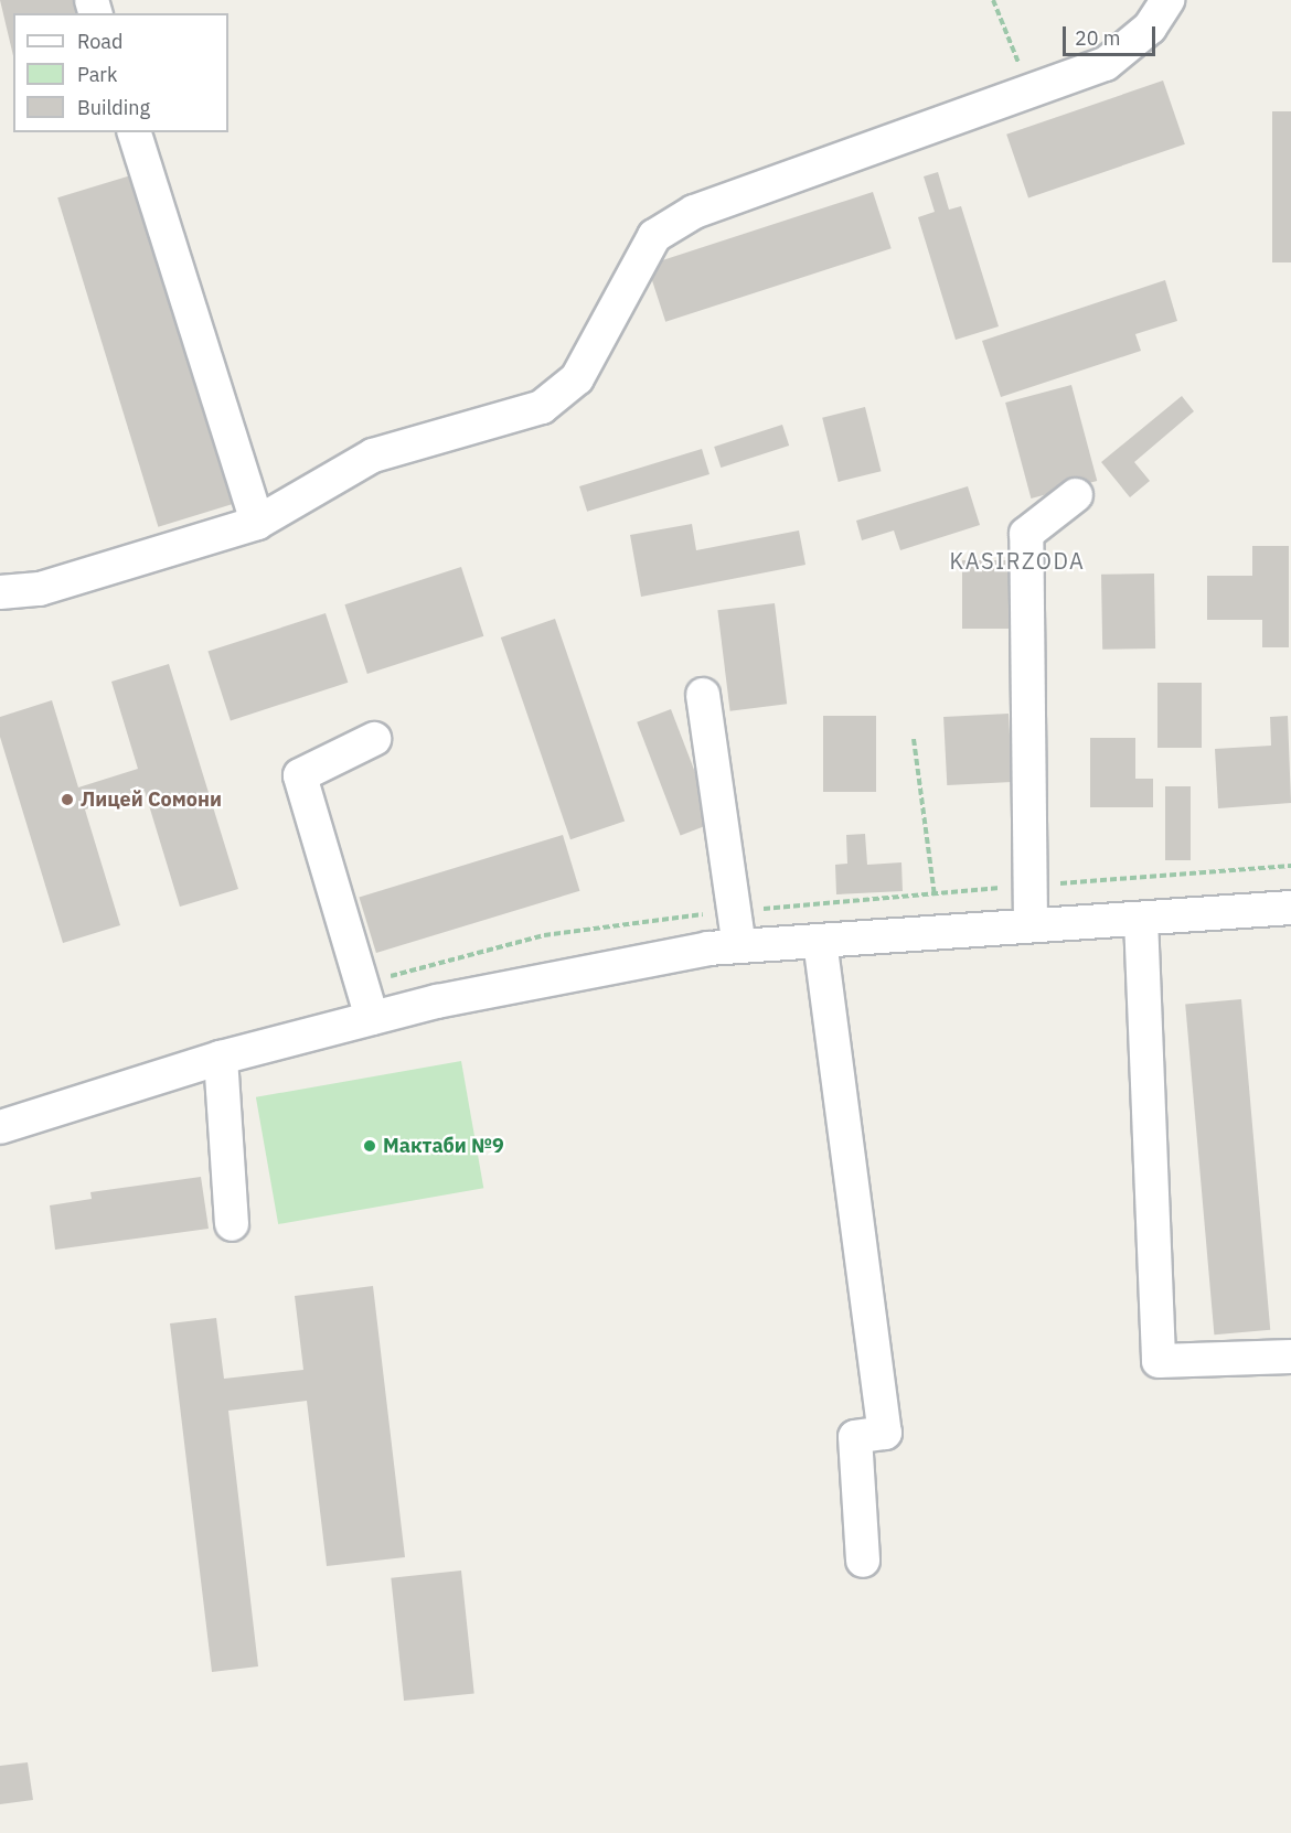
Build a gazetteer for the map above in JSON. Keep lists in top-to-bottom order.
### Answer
{
  "districts": ["KASIRZODA"],
  "places": ["Лицей Сомони", "Мактаби №9"],
  "legend": ["Road", "Park", "Building"],
  "scale_bar": "20 m"
}
